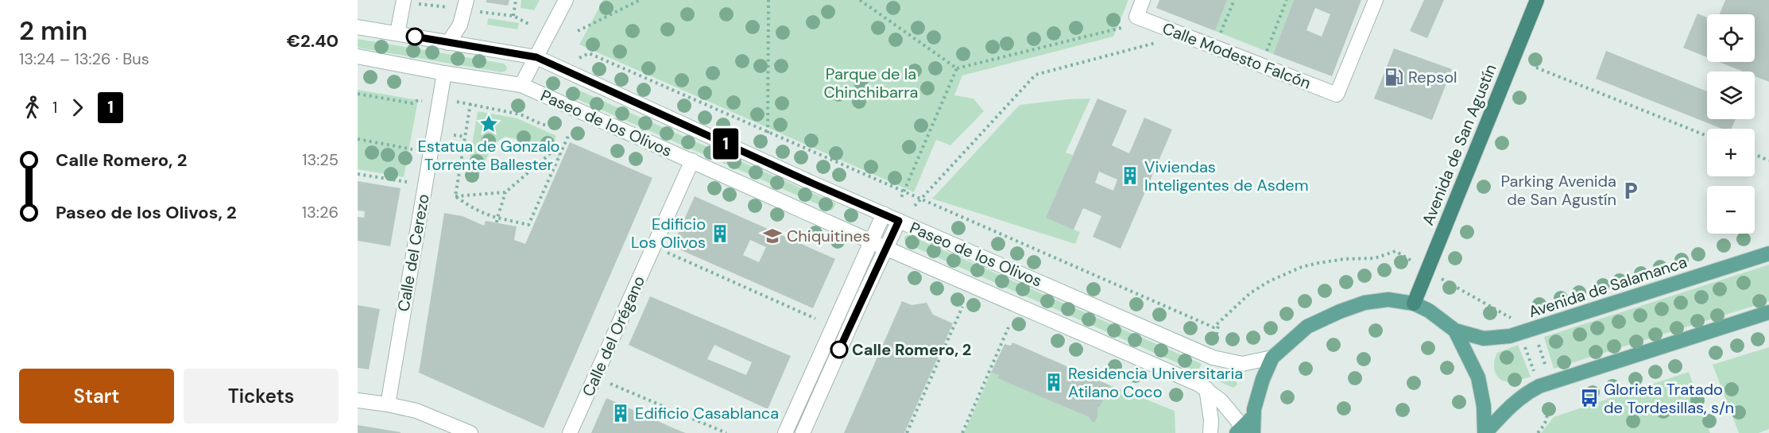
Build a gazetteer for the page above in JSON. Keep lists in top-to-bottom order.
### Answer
{
  "streets": {
    "highway": ["Avenida de San Agustín"],
    "main road": [
      "Calle Modesto Falcón",
      "Paseo de los Olivos",
      "Calle del Cerezo",
      "Avenida de Salamanca",
      "Calle del Orégano"
    ]
  },
  "crossings": [
    ["Paseo de los Olivos", "Calle del Cerezo"],
    ["Paseo de los Olivos", "Calle del Orégano"]
  ],
  "parks": ["Parque de la Chinchibarra"],
  "places": {
    "fuel station": ["Repsol"],
    "place": ["Estatua de Gonzalo Torrente Ballester"],
    "building": [
      "Viviendas Inteligentes de Asdem",
      "Edificio Los Olivos",
      "Residencia Universitaria Atilano Coco",
      "Edificio Casablanca"
    ],
    "parking": ["Parking Avenida de San Agustín"],
    "school or university": ["Chiquitines"],
    "other": ["Calle Romero, 2"],
    "bus stop": ["Glorieta Tratado de Tordesillas, s/n"]
  },
  "lines": ["bus line 1"],
  "page": {
    "heading": ["2 min", "13:24 – 13:26 · Bus", "€2.40"],
    "on_map": "1",
    "map_buttons": ["+", "−"],
    "legs": ["1", "1"],
    "list": [
      {
        "name": "Calle Romero, 2",
        "value": "13:25"
      },
      {
        "name": "Paseo de los Olivos, 2",
        "value": "13:26"
      }
    ],
    "buttons": ["Start", "Tickets"]
  }
}
